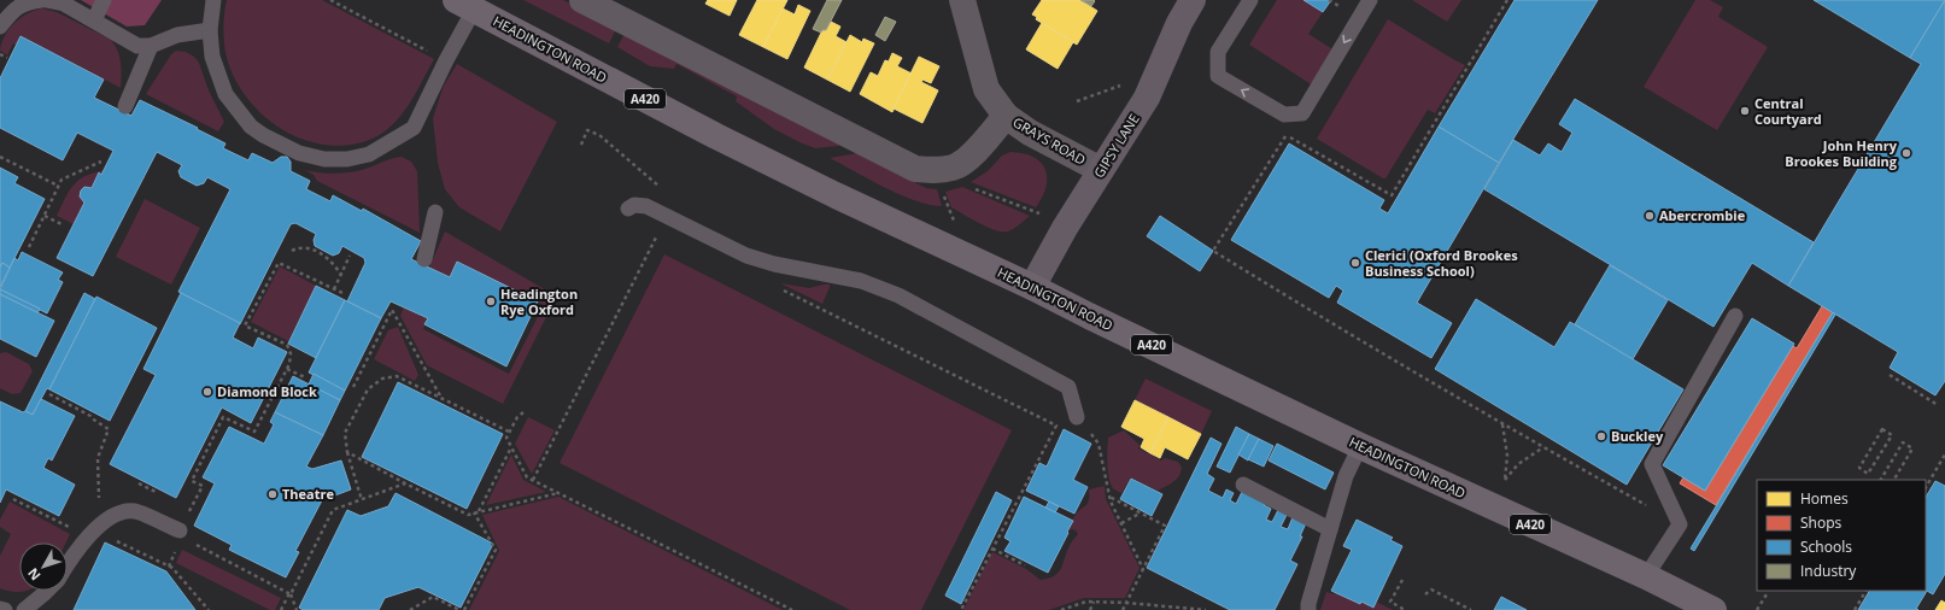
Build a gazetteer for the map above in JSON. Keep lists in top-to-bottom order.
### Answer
{
  "streets": {
    "main road": ["HEADINGTON ROAD", "A420"],
    "street": ["GRAYS ROAD", "GIPSY LANE"]
  },
  "crossings": [
    ["HEADINGTON ROAD", "GIPSY LANE"],
    ["GRAYS ROAD", "GIPSY LANE"]
  ],
  "places": [
    "Central Courtyard",
    "John Henry Brookes Building",
    "Abercrombie",
    "Clerici (Oxford Brookes Business School)",
    "Headington Rye Oxford",
    "Diamond Block",
    "Buckley",
    "Theatre"
  ],
  "legend": [
    "Homes",
    "Shops",
    "Schools",
    "Industry"
  ],
  "north": "bottom left"
}
